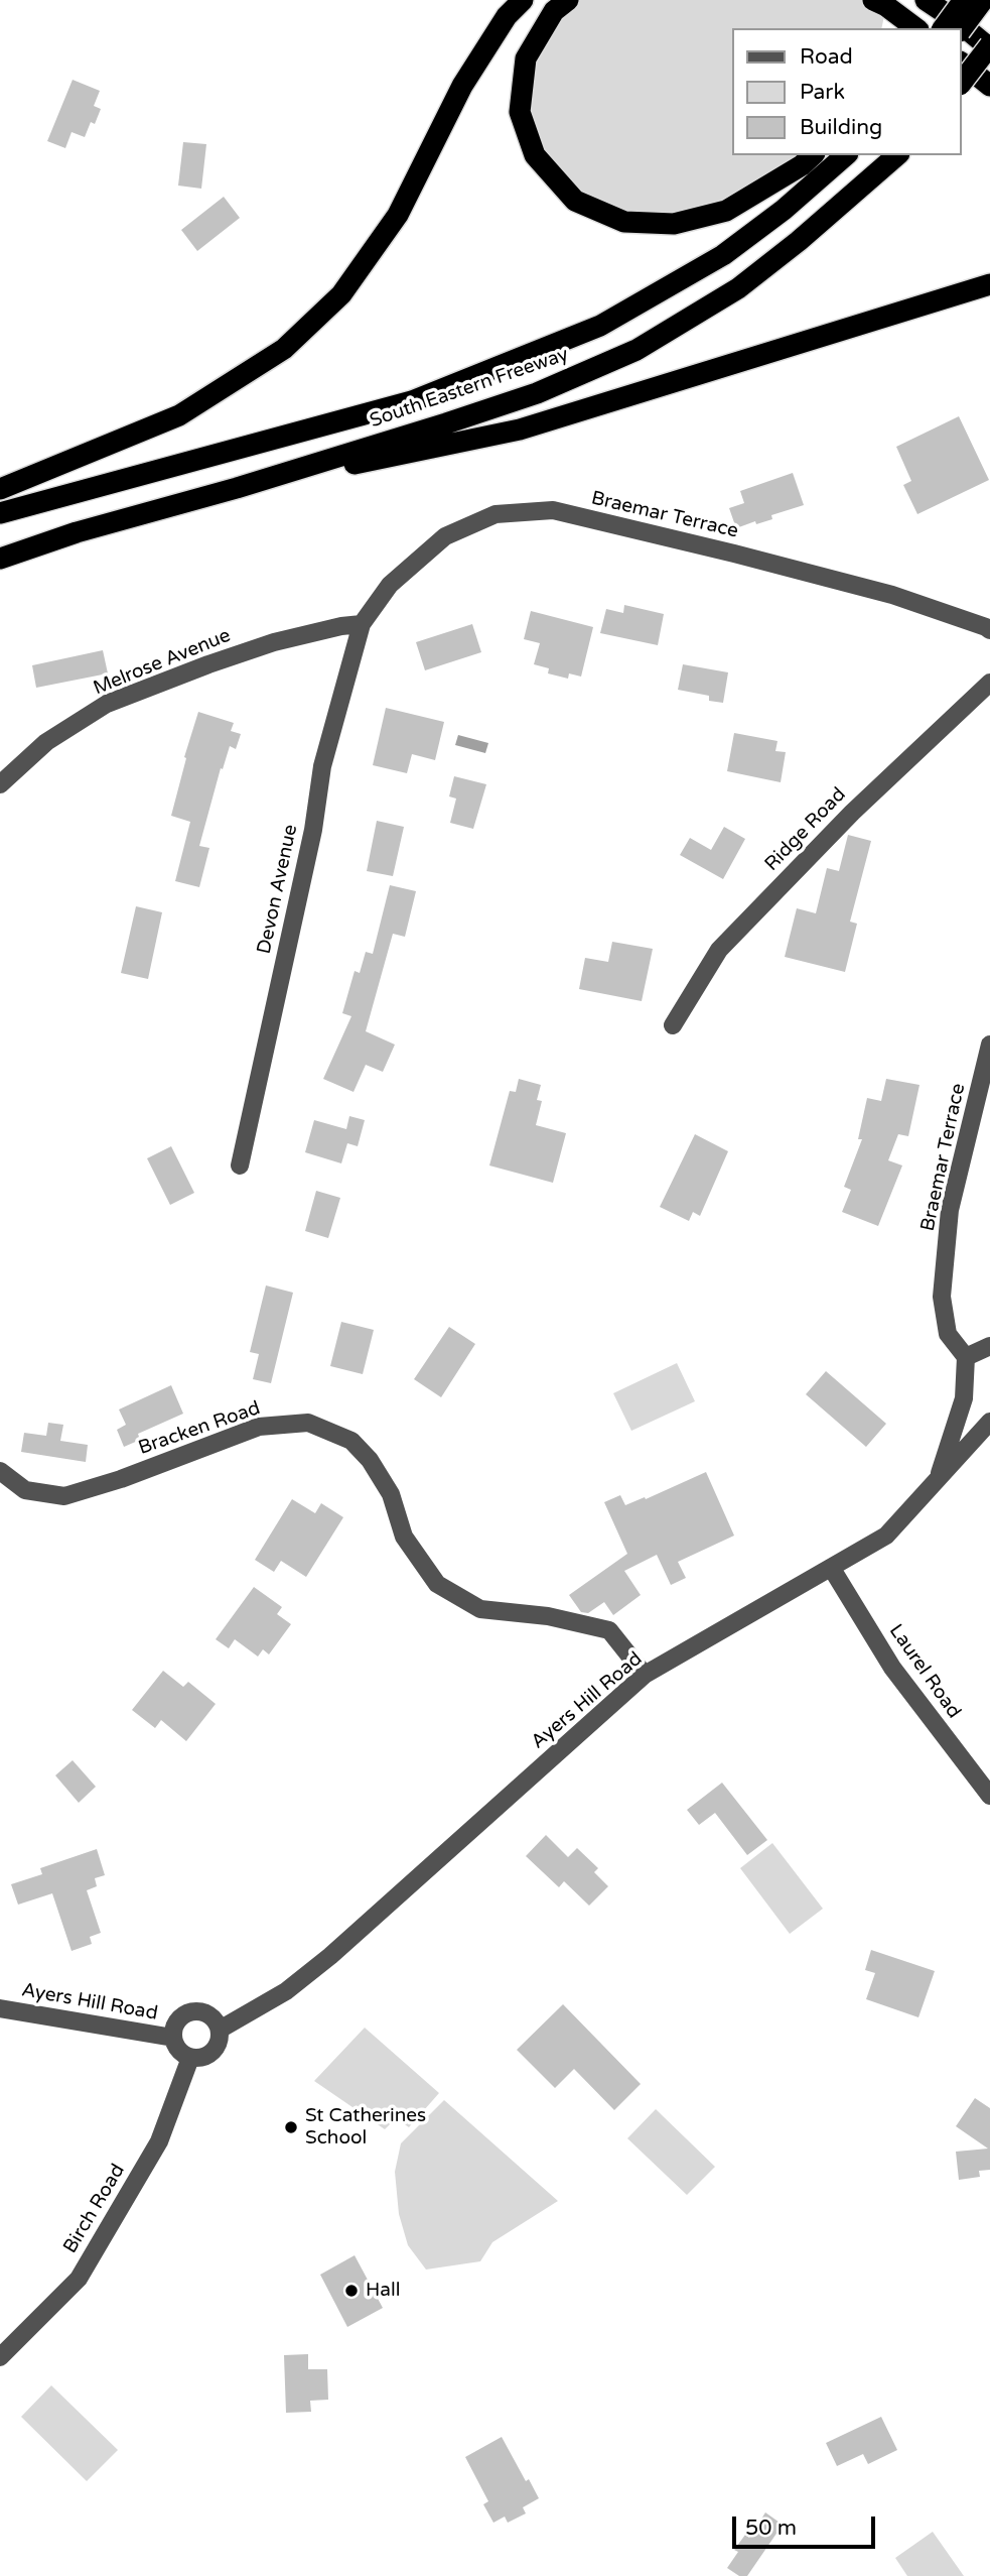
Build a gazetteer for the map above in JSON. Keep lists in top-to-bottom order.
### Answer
{
  "streets": {
    "highway": ["South Eastern Freeway"],
    "street": [
      "Braemar Terrace",
      "Melrose Avenue",
      "Ridge Road",
      "Devon Avenue",
      "Bracken Road",
      "Laurel Road",
      "Ayers Hill Road",
      "Birch Road"
    ]
  },
  "crossings": [
    ["Braemar Terrace", "Melrose Avenue"],
    ["Braemar Terrace", "Devon Avenue"],
    ["Melrose Avenue", "Devon Avenue"],
    ["Bracken Road", "Ayers Hill Road"],
    ["Laurel Road", "Ayers Hill Road"],
    ["Ayers Hill Road", "Birch Road"]
  ],
  "places": ["St Catherines School", "Hall"],
  "legend": ["Road", "Park", "Building"],
  "scale_bar": "50 m"
}
